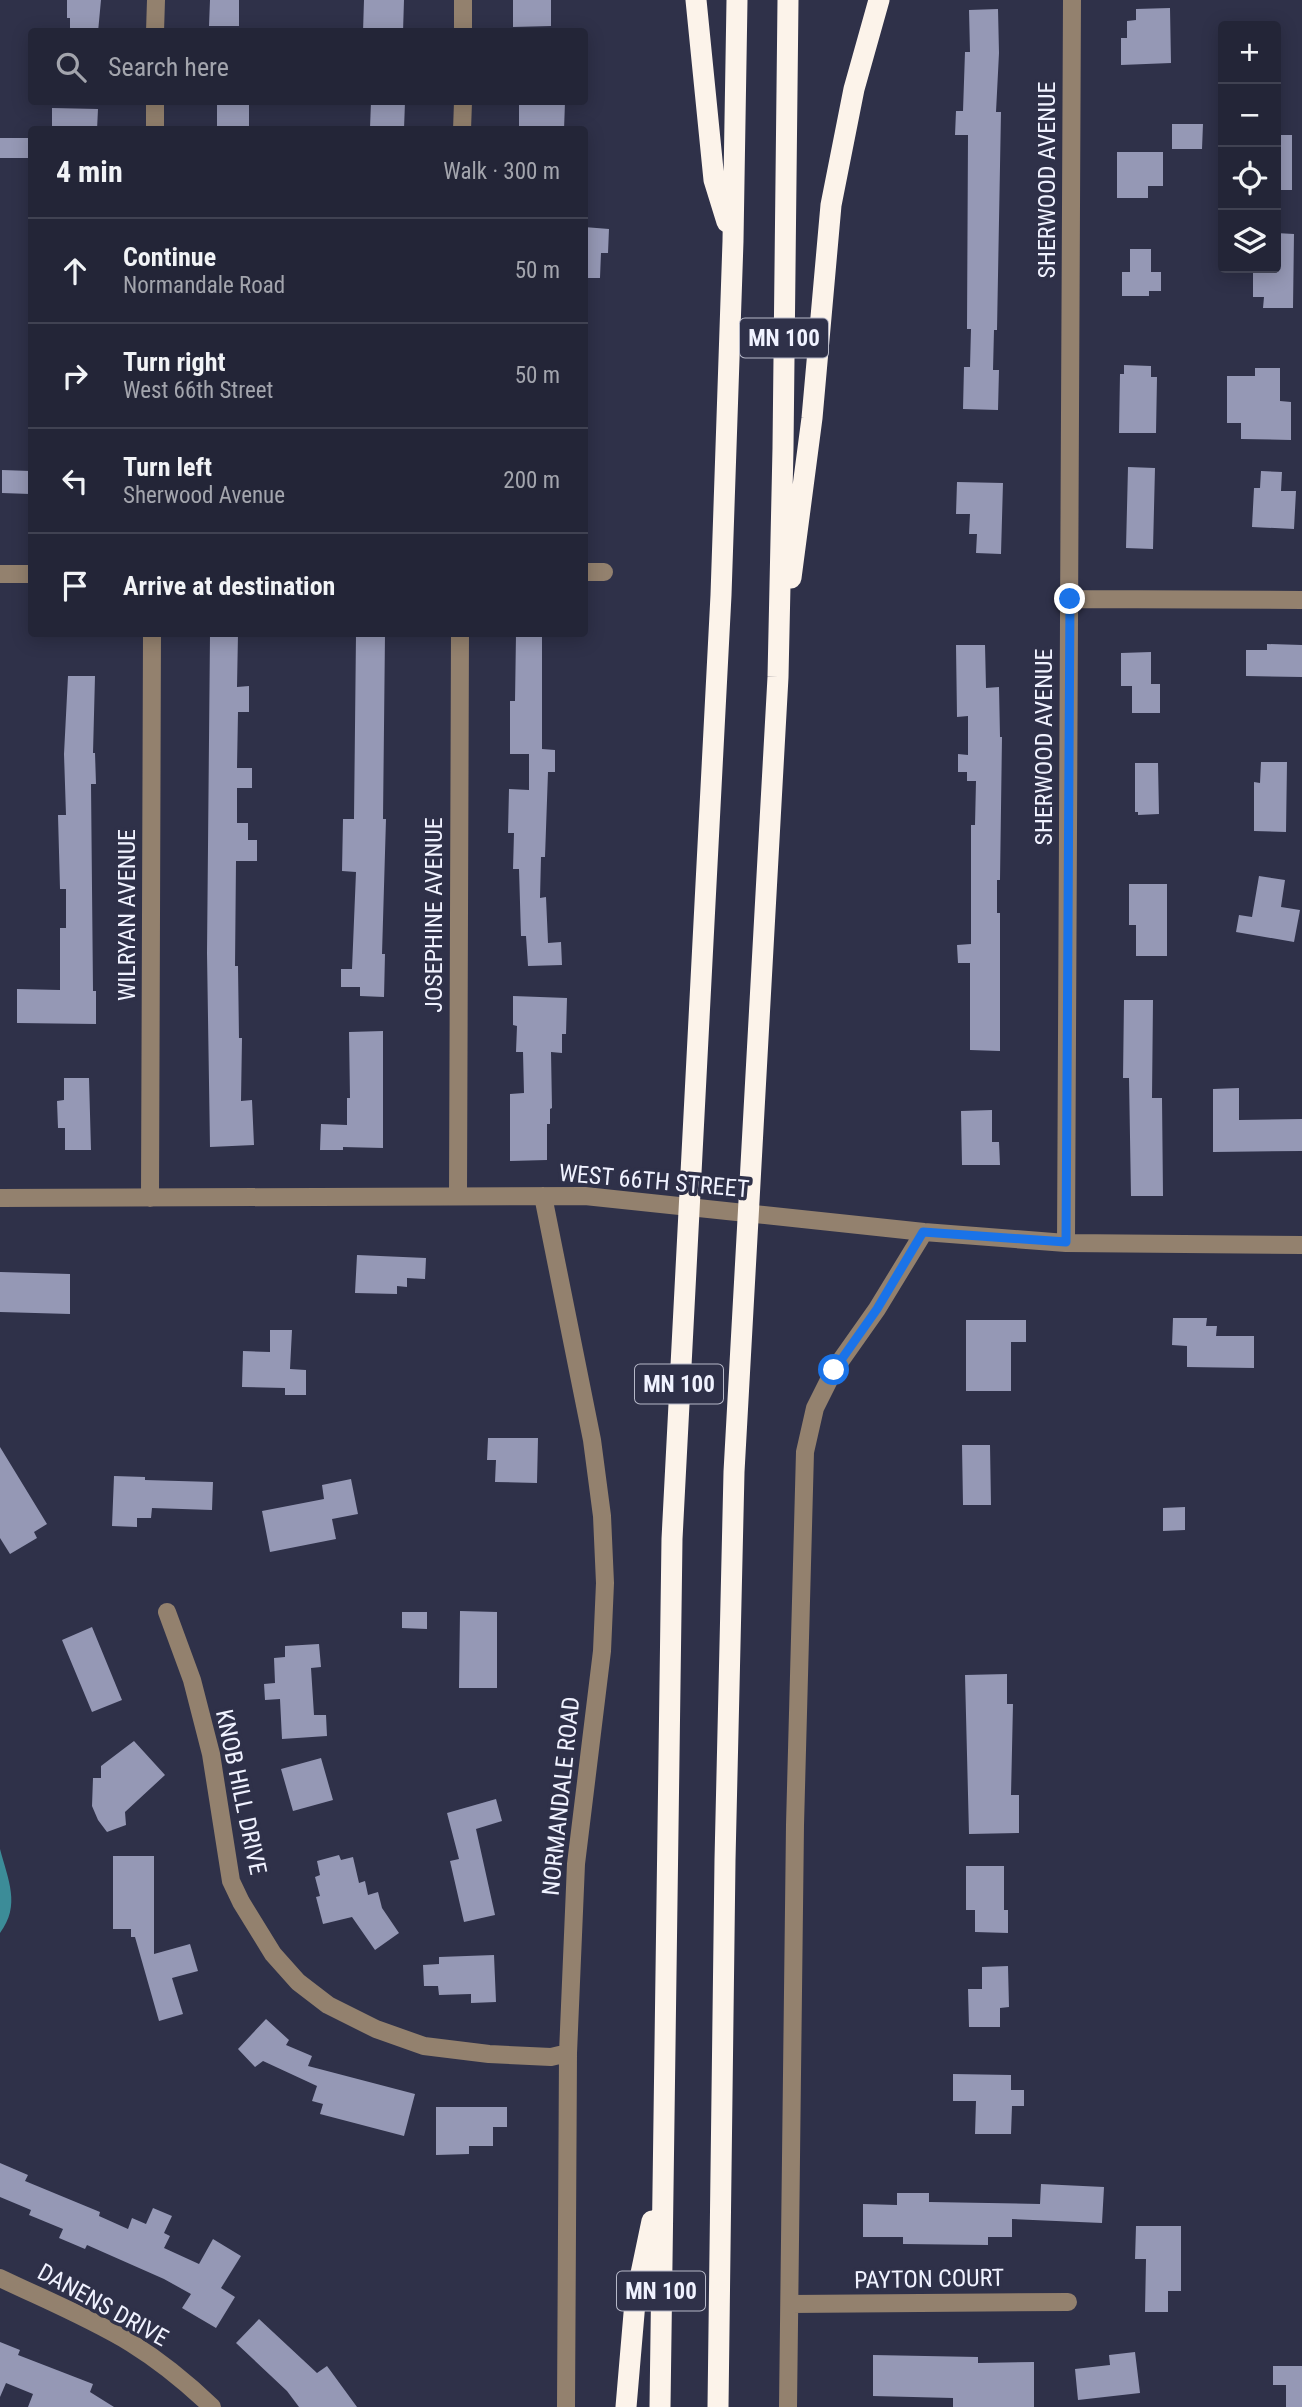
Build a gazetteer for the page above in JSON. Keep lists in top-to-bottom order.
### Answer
{
  "streets": {
    "highway": ["MN 100"],
    "street": [
      "SHERWOOD AVENUE",
      "WILRYAN AVENUE",
      "JOSEPHINE AVENUE",
      "WEST 66TH STREET",
      "KNOB HILL DRIVE",
      "NORMANDALE ROAD",
      "PAYTON COURT",
      "DANENS DRIVE"
    ]
  },
  "crossings": [
    ["SHERWOOD AVENUE", "WEST 66TH STREET"],
    ["WILRYAN AVENUE", "WEST 66TH STREET"],
    ["JOSEPHINE AVENUE", "WEST 66TH STREET"],
    ["WEST 66TH STREET", "NORMANDALE ROAD"],
    ["KNOB HILL DRIVE", "NORMANDALE ROAD"]
  ],
  "page": {
    "map_buttons": ["+", "−"],
    "search": "Search here",
    "heading": ["4 min", "Walk · 300 m"],
    "list": [
      ["Continue", "Normandale Road", "50 m"],
      ["Turn right", "West 66th Street", "50 m"],
      ["Turn left", "Sherwood Avenue", "200 m"],
      "Arrive at destination"
    ]
  }
}
